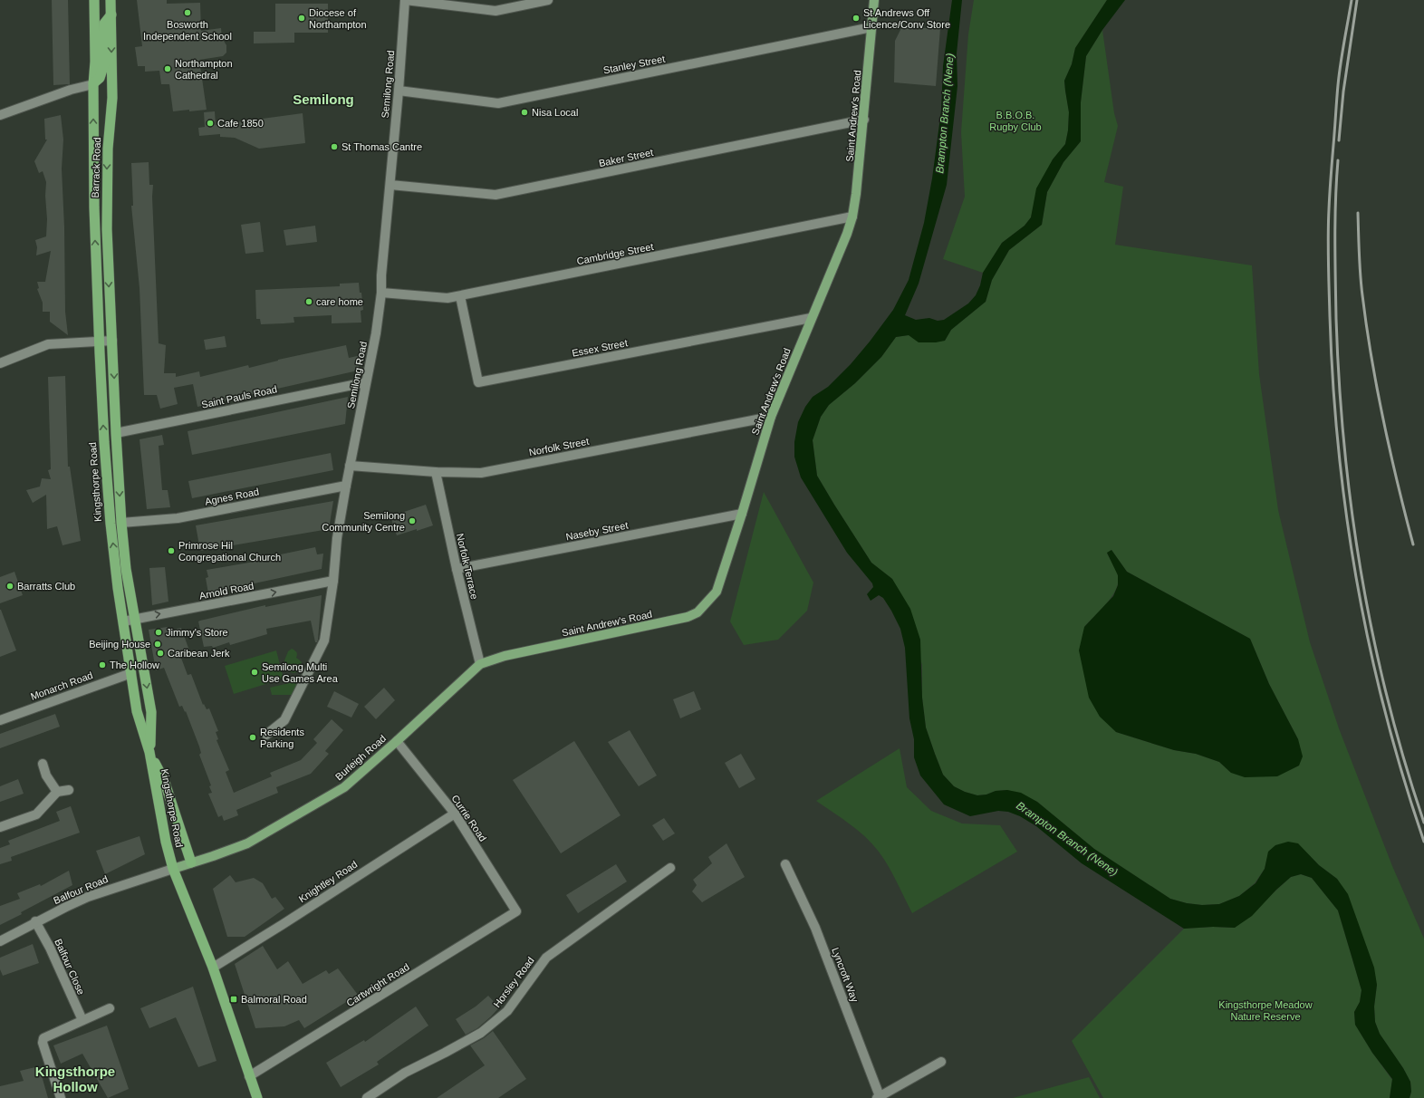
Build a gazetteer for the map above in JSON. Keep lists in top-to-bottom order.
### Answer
{
  "streets": {
    "highway": ["Barrack Road", "Kingsthorpe Road"],
    "main road": ["Saint Andrew's Road", "Burleigh Road"],
    "street": [
      "Stanley Street",
      "Semilong Road",
      "Baker Street",
      "Cambridge Street",
      "Essex Street",
      "Saint Pauls Road",
      "Norfolk Street",
      "Agnes Road",
      "Naseby Street",
      "Norfolk Terrace",
      "Arnold Road",
      "Monarch Road",
      "Currie Road",
      "Knightley Road",
      "Balfour Road",
      "Balfour Close",
      "Lyncroft Way",
      "Horsley Road",
      "Cartwright Road"
    ]
  },
  "crossings": [
    ["Stanley Street", "Semilong Road"],
    ["Stanley Street", "Saint Andrew's Road"],
    ["Semilong Road", "Baker Street"],
    ["Semilong Road", "Cambridge Street"],
    ["Semilong Road", "Saint Pauls Road"],
    ["Semilong Road", "Norfolk Street"],
    ["Semilong Road", "Agnes Road"],
    ["Semilong Road", "Arnold Road"],
    ["Saint Andrew's Road", "Baker Street"],
    ["Saint Andrew's Road", "Cambridge Street"],
    ["Saint Andrew's Road", "Essex Street"],
    ["Saint Andrew's Road", "Norfolk Street"],
    ["Saint Andrew's Road", "Naseby Street"],
    ["Saint Andrew's Road", "Burleigh Road"],
    ["Barrack Road", "Kingsthorpe Road"],
    ["Cambridge Street", "Essex Street"],
    ["Saint Pauls Road", "Kingsthorpe Road"],
    ["Norfolk Street", "Norfolk Terrace"],
    ["Kingsthorpe Road", "Agnes Road"],
    ["Kingsthorpe Road", "Arnold Road"],
    ["Kingsthorpe Road", "Monarch Road"],
    ["Kingsthorpe Road", "Burleigh Road"],
    ["Kingsthorpe Road", "Knightley Road"],
    ["Kingsthorpe Road", "Balfour Road"],
    ["Kingsthorpe Road", "Cartwright Road"],
    ["Naseby Street", "Norfolk Terrace"],
    ["Norfolk Terrace", "Burleigh Road"],
    ["Burleigh Road", "Currie Road"],
    ["Burleigh Road", "Balfour Road"],
    ["Currie Road", "Knightley Road"],
    ["Currie Road", "Cartwright Road"],
    ["Balfour Road", "Balfour Close"]
  ],
  "one_way": ["Arnold Road"],
  "districts": ["Semilong", "Kingsthorpe Hollow"],
  "water": ["Brampton Branch (Nene)"],
  "parks": ["B.B.O.B. Rugby Club", "Kingsthorpe Meadow Nature Reserve"],
  "places": {
    "other": [
      "Bosworth Independent School",
      "Diocese of Northampton",
      "St Andrews Off Licence/Conv Store",
      "Northampton Cathedral",
      "Nisa Local",
      "Cafe 1850",
      "St Thomas Cantre",
      "care home",
      "Semilong Community Centre",
      "Primrose Hil Congregational Church",
      "Barratts Club",
      "Jimmy's Store",
      "Beijing House",
      "Caribean Jerk",
      "The Hollow",
      "Semilong Multi Use Games Area",
      "Residents Parking"
    ],
    "transit": ["Balmoral Road"]
  }
}
